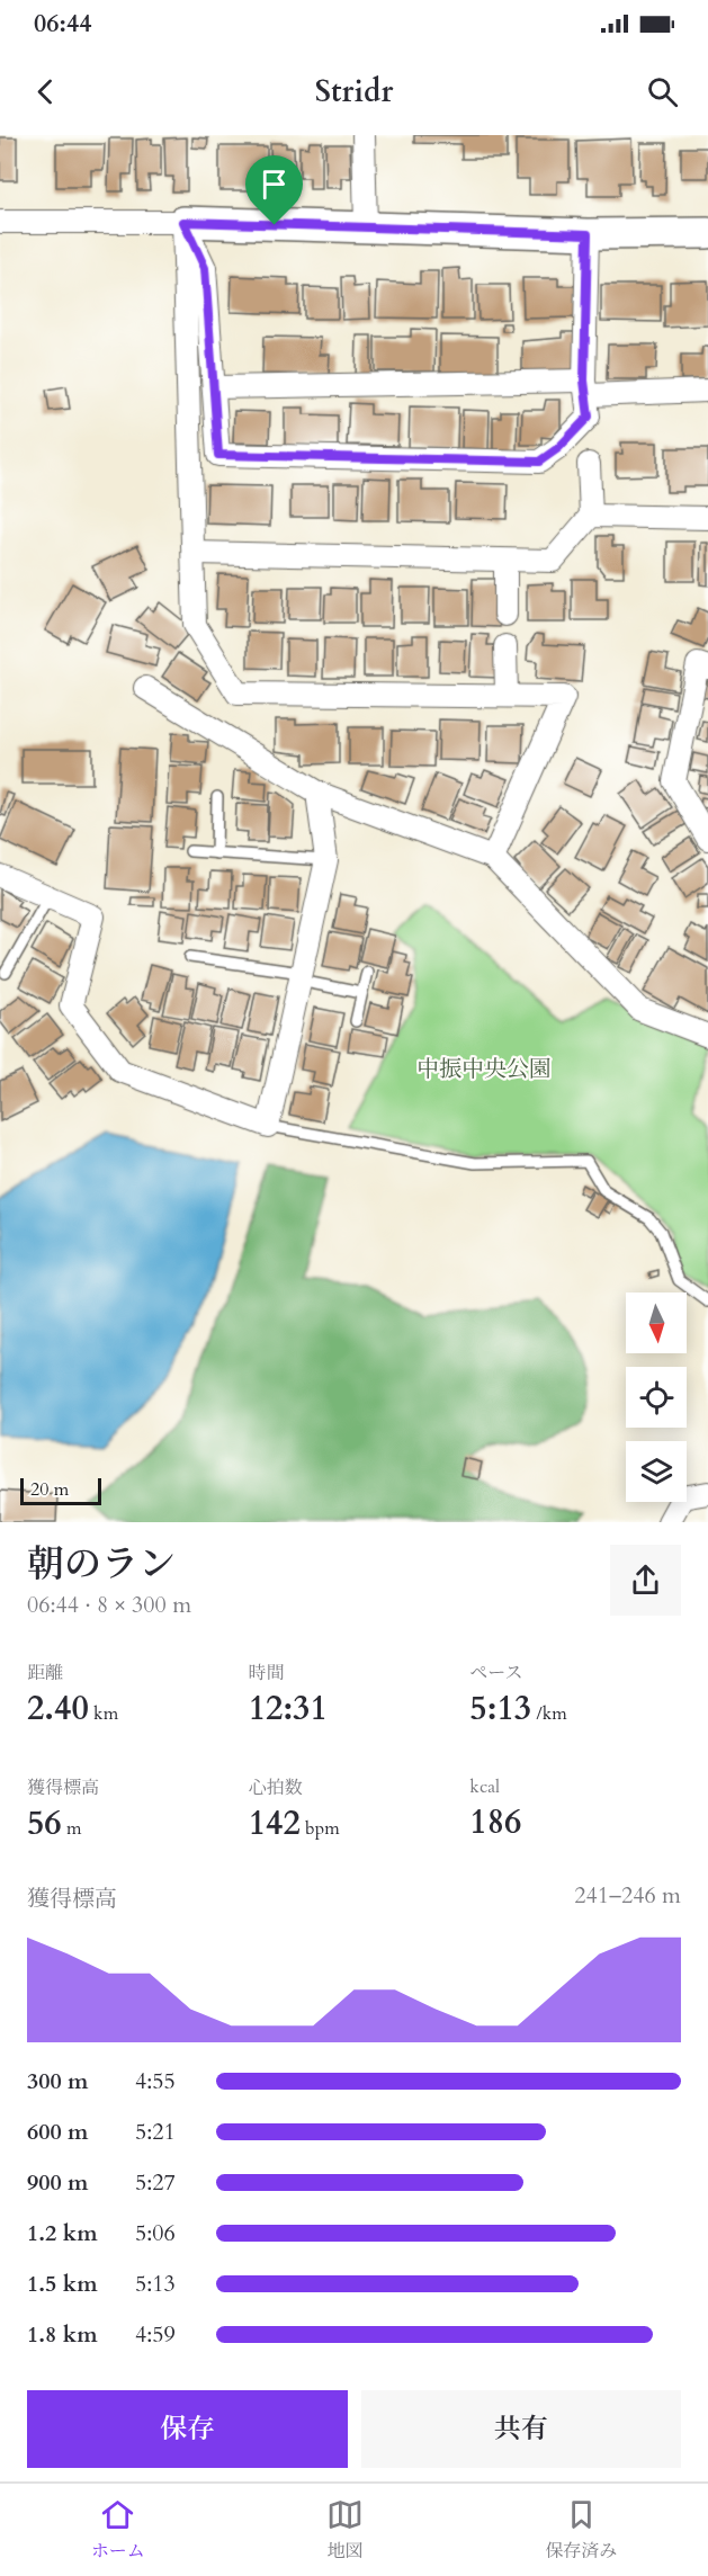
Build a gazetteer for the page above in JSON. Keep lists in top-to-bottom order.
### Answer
{
  "parks": ["中振中央公園"],
  "scale_bar": "20 m",
  "north": "bottom",
  "page": {
    "status": "06:44",
    "header": "Stridr",
    "scale": "20 m",
    "heading": ["朝のラン", "06:44 · 8 × 300 m"],
    "stats": [
      ["距離", "2.40 km"],
      ["時間", "12:31"],
      ["ペース", "5:13 /km"],
      ["獲得標高", "56 m"],
      ["心拍数", "142 bpm"],
      ["kcal", "186"]
    ],
    "chart": ["獲得標高", "241–246 m"],
    "list": [
      {
        "name": "300 m",
        "note": "4:55"
      },
      {
        "name": "600 m",
        "note": "5:21"
      },
      {
        "name": "900 m",
        "note": "5:27"
      },
      {
        "name": "1.2 km",
        "note": "5:06"
      },
      {
        "name": "1.5 km",
        "note": "5:13"
      },
      {
        "name": "1.8 km",
        "note": "4:59"
      }
    ],
    "buttons": ["保存", "共有"],
    "tabs": ["ホーム", "地図", "保存済み"]
  }
}
